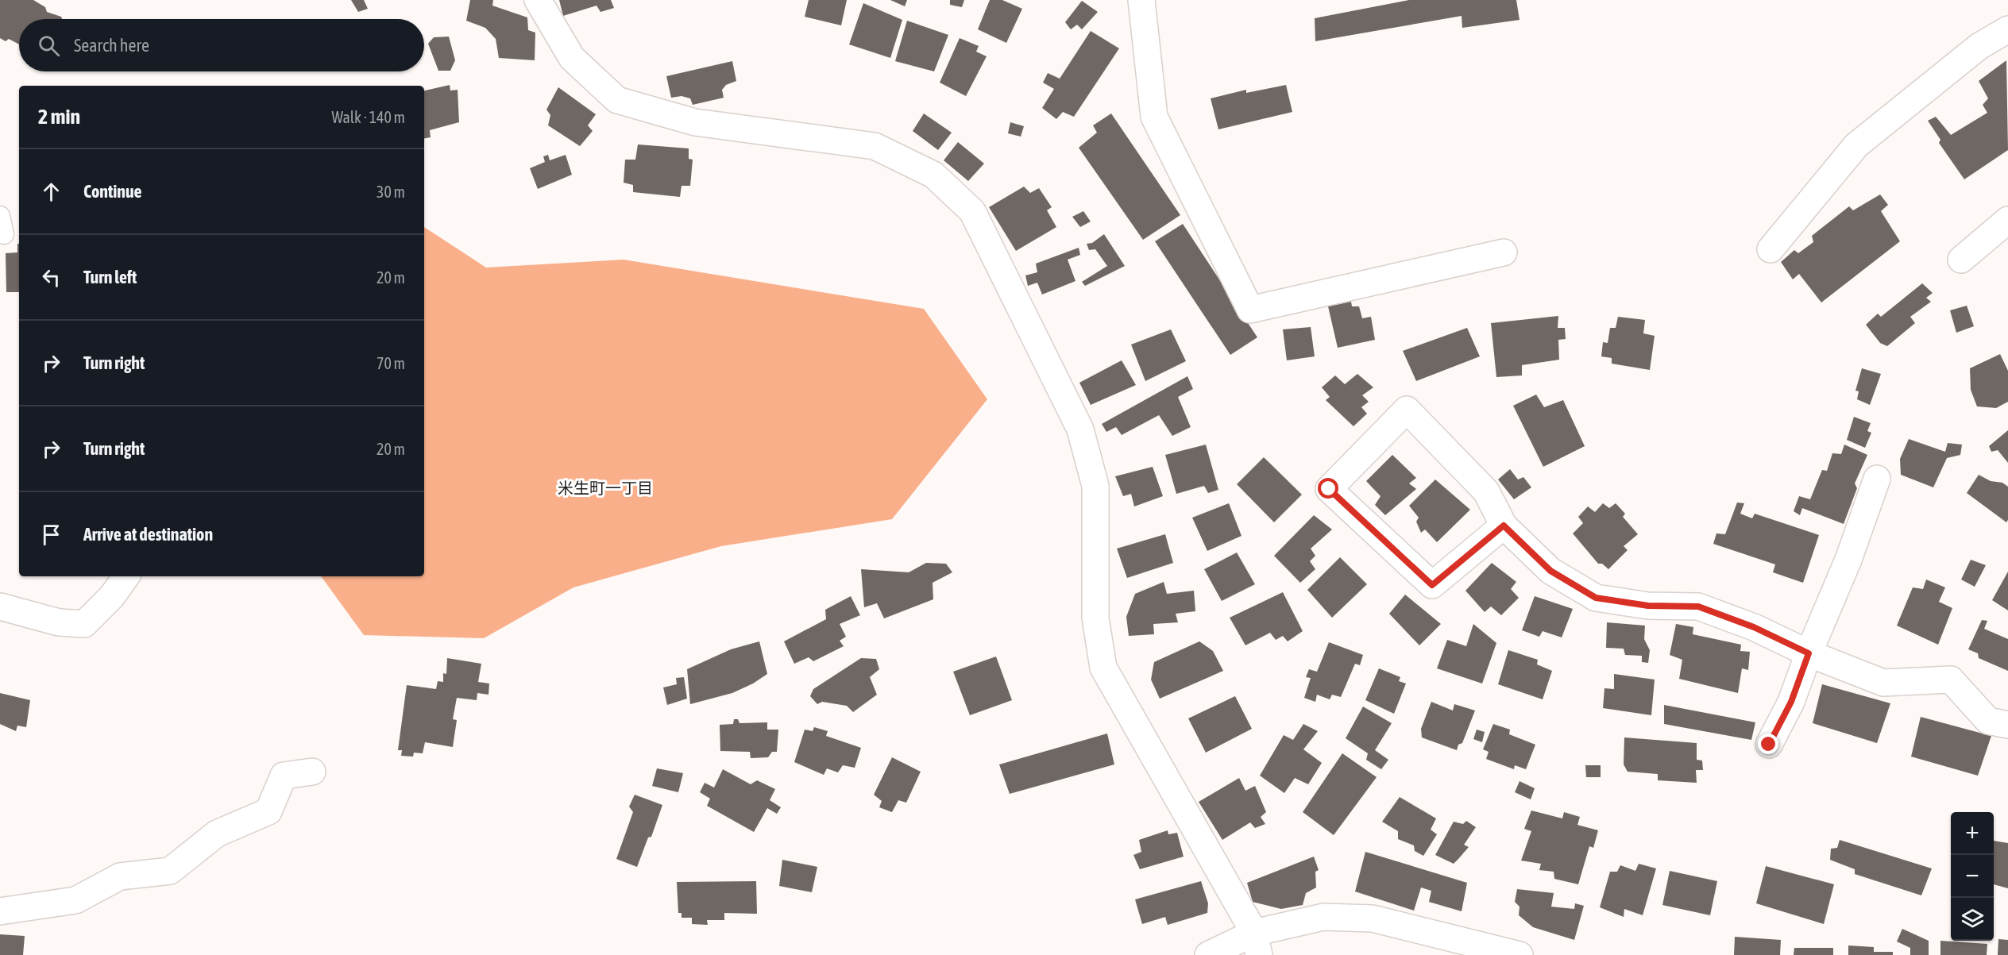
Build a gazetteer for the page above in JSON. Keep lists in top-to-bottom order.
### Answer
{
  "districts": ["米生町一丁目"],
  "page": {
    "search": "Search here",
    "heading": ["2 min", "Walk · 140 m"],
    "list": [
      ["Continue", "30 m"],
      ["Turn left", "20 m"],
      ["Turn right", "70 m"],
      ["Turn right", "20 m"],
      "Arrive at destination"
    ],
    "map_buttons": ["+", "−"]
  }
}
